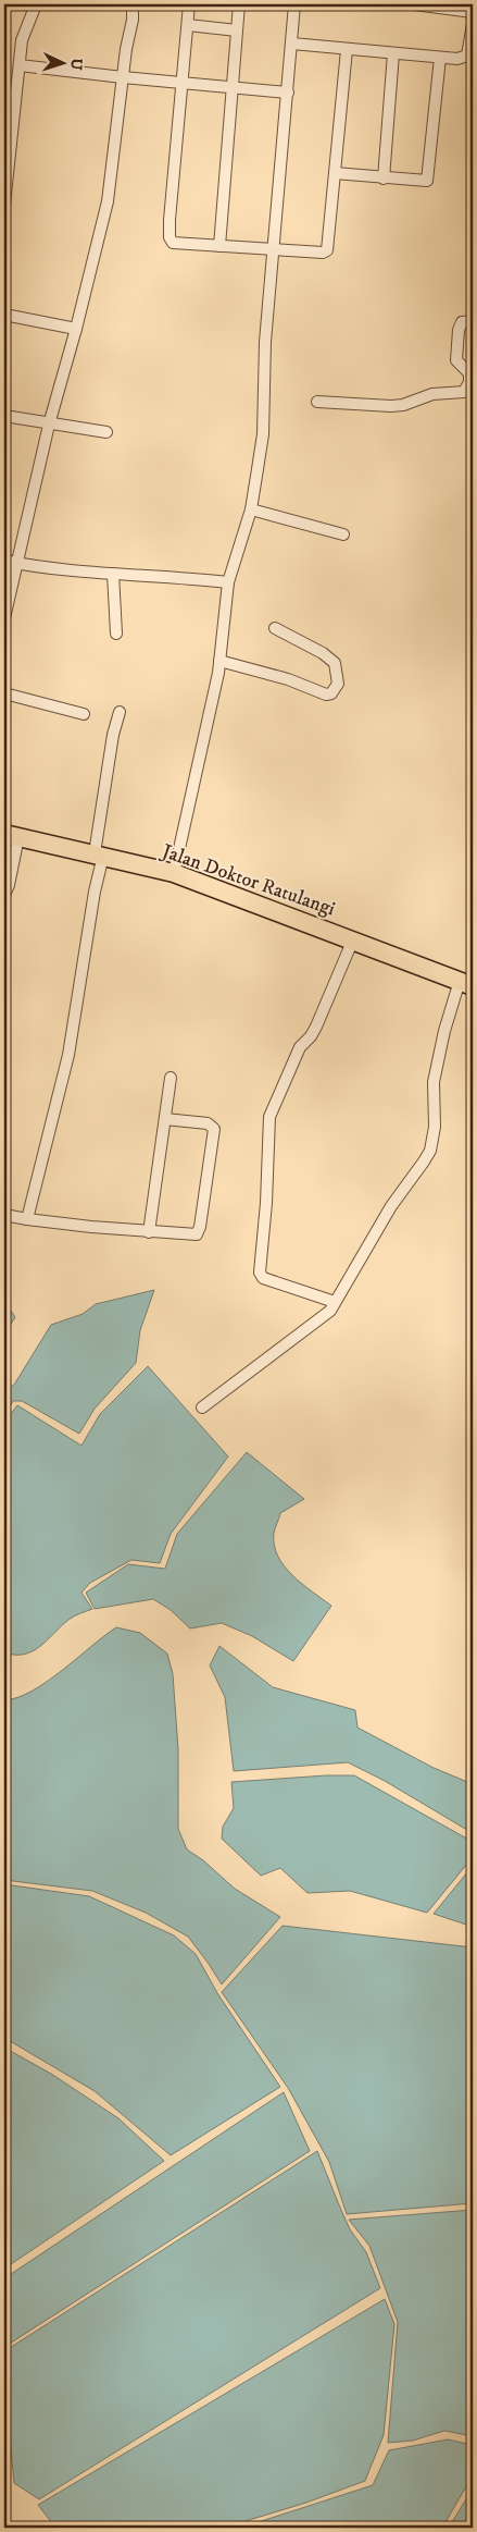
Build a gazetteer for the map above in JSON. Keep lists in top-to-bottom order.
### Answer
{
  "streets": {
    "highway": ["Jalan Doktor Ratulangi"]
  },
  "north": "right"
}
